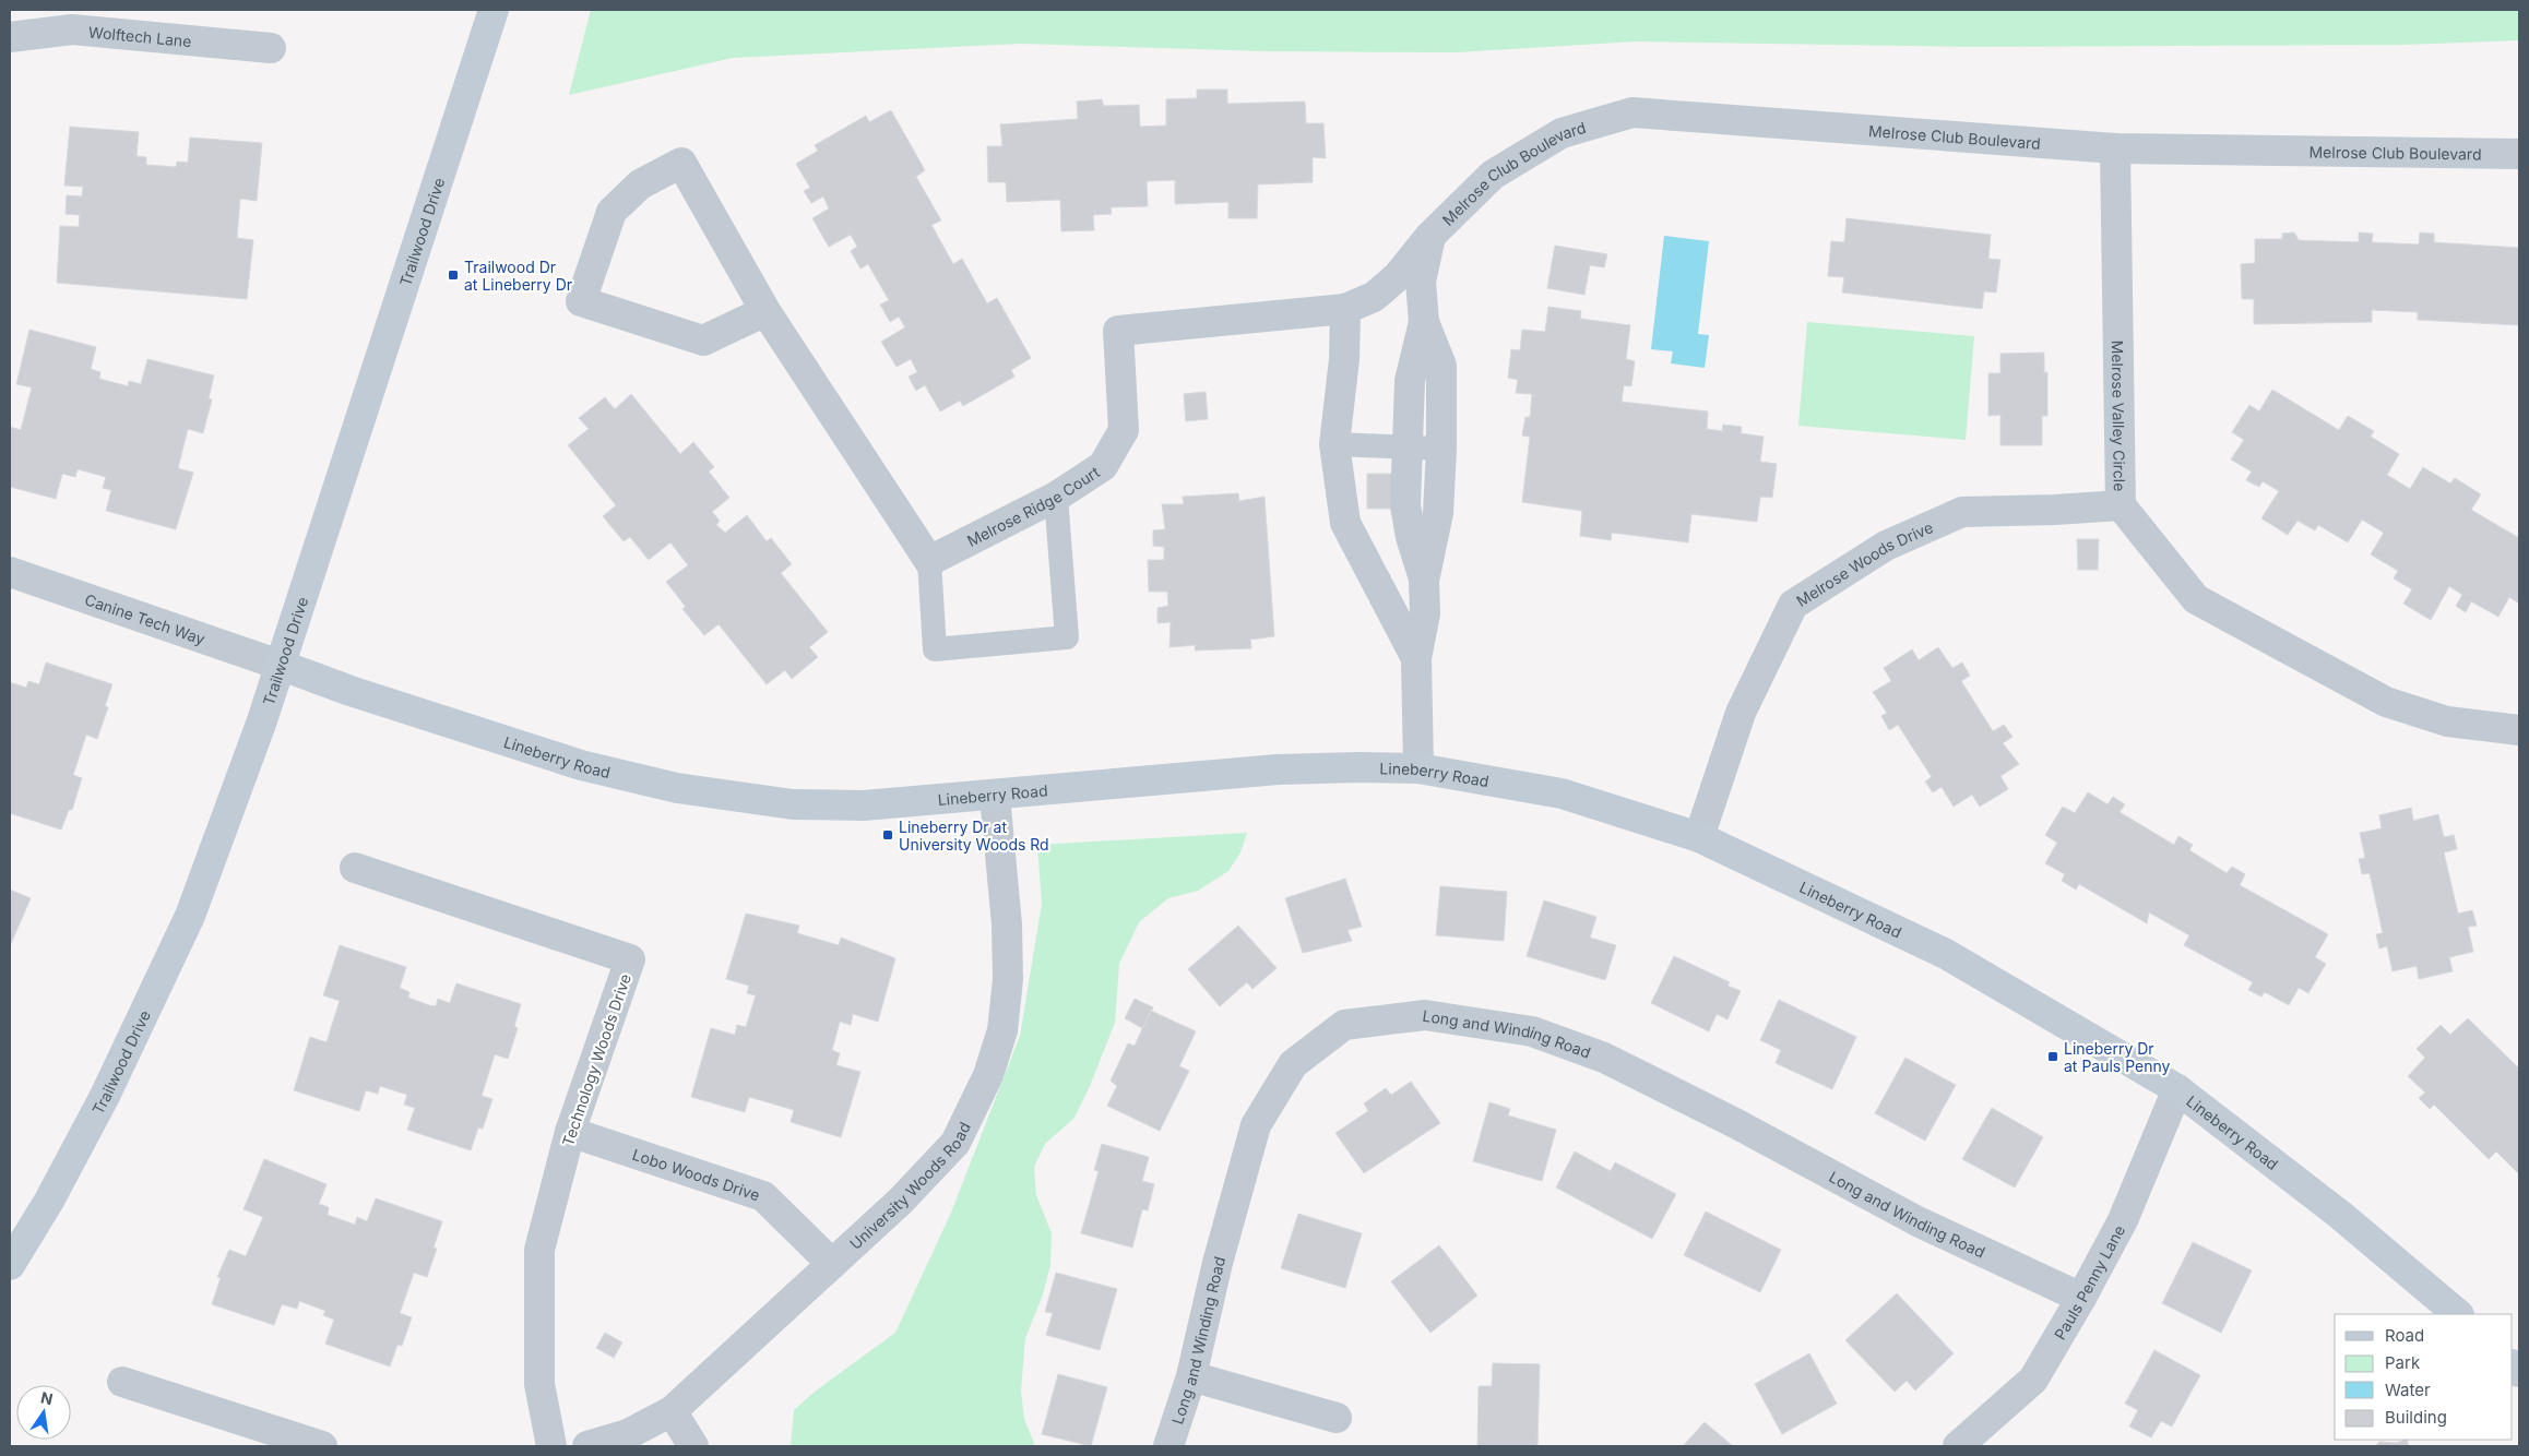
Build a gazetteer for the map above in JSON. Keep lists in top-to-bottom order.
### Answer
{
  "streets": {
    "street": [
      "Wolftech Lane",
      "Melrose Club Boulevard",
      "Trailwood Drive",
      "Melrose Valley Circle",
      "Melrose Ridge Court",
      "Melrose Woods Drive",
      "Canine Tech Way",
      "Lineberry Road",
      "Long and Winding Road",
      "Technology Woods Drive",
      "Lobo Woods Drive",
      "University Woods Road",
      "Pauls Penny Lane"
    ]
  },
  "crossings": [
    ["Melrose Club Boulevard", "Melrose Valley Circle"],
    ["Melrose Club Boulevard", "Melrose Ridge Court"],
    ["Melrose Club Boulevard", "Lineberry Road"],
    ["Trailwood Drive", "Canine Tech Way"],
    ["Trailwood Drive", "Lineberry Road"],
    ["Melrose Valley Circle", "Melrose Woods Drive"],
    ["Melrose Woods Drive", "Lineberry Road"],
    ["Canine Tech Way", "Lineberry Road"],
    ["Lineberry Road", "University Woods Road"],
    ["Lineberry Road", "Pauls Penny Lane"],
    ["Long and Winding Road", "Pauls Penny Lane"],
    ["Technology Woods Drive", "Lobo Woods Drive"],
    ["Lobo Woods Drive", "University Woods Road"]
  ],
  "places": {
    "transit": ["Trailwood Dr at Lineberry Dr", "Lineberry Dr at University Woods Rd", "Lineberry Dr at Pauls Penny"]
  },
  "legend": [
    "Road",
    "Park",
    "Water",
    "Building"
  ],
  "north": "top"
}
